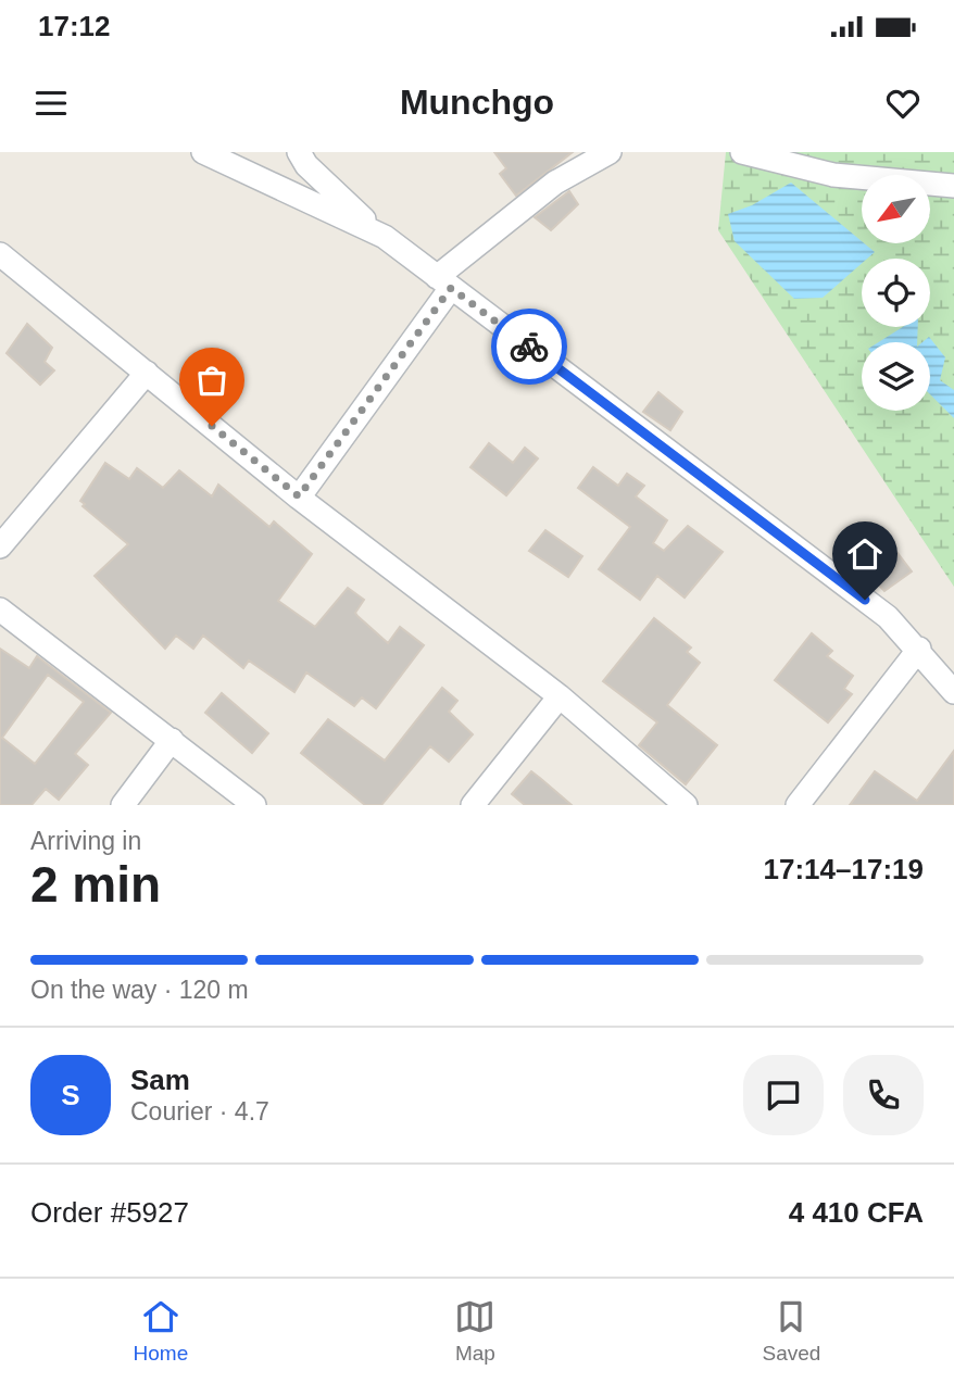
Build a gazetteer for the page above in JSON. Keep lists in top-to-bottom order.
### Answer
{
  "north": "bottom left",
  "page": {
    "status": "17:12",
    "header": "Munchgo",
    "heading": ["2 min", "Arriving in", "17:14–17:19"],
    "panel": [
      "Sam",
      "Courier · 4.7",
      "Order #5927",
      "4 410 CFA"
    ],
    "bar": "On the way · 120 m",
    "round": "S",
    "tabs": ["Home", "Map", "Saved"]
  }
}
